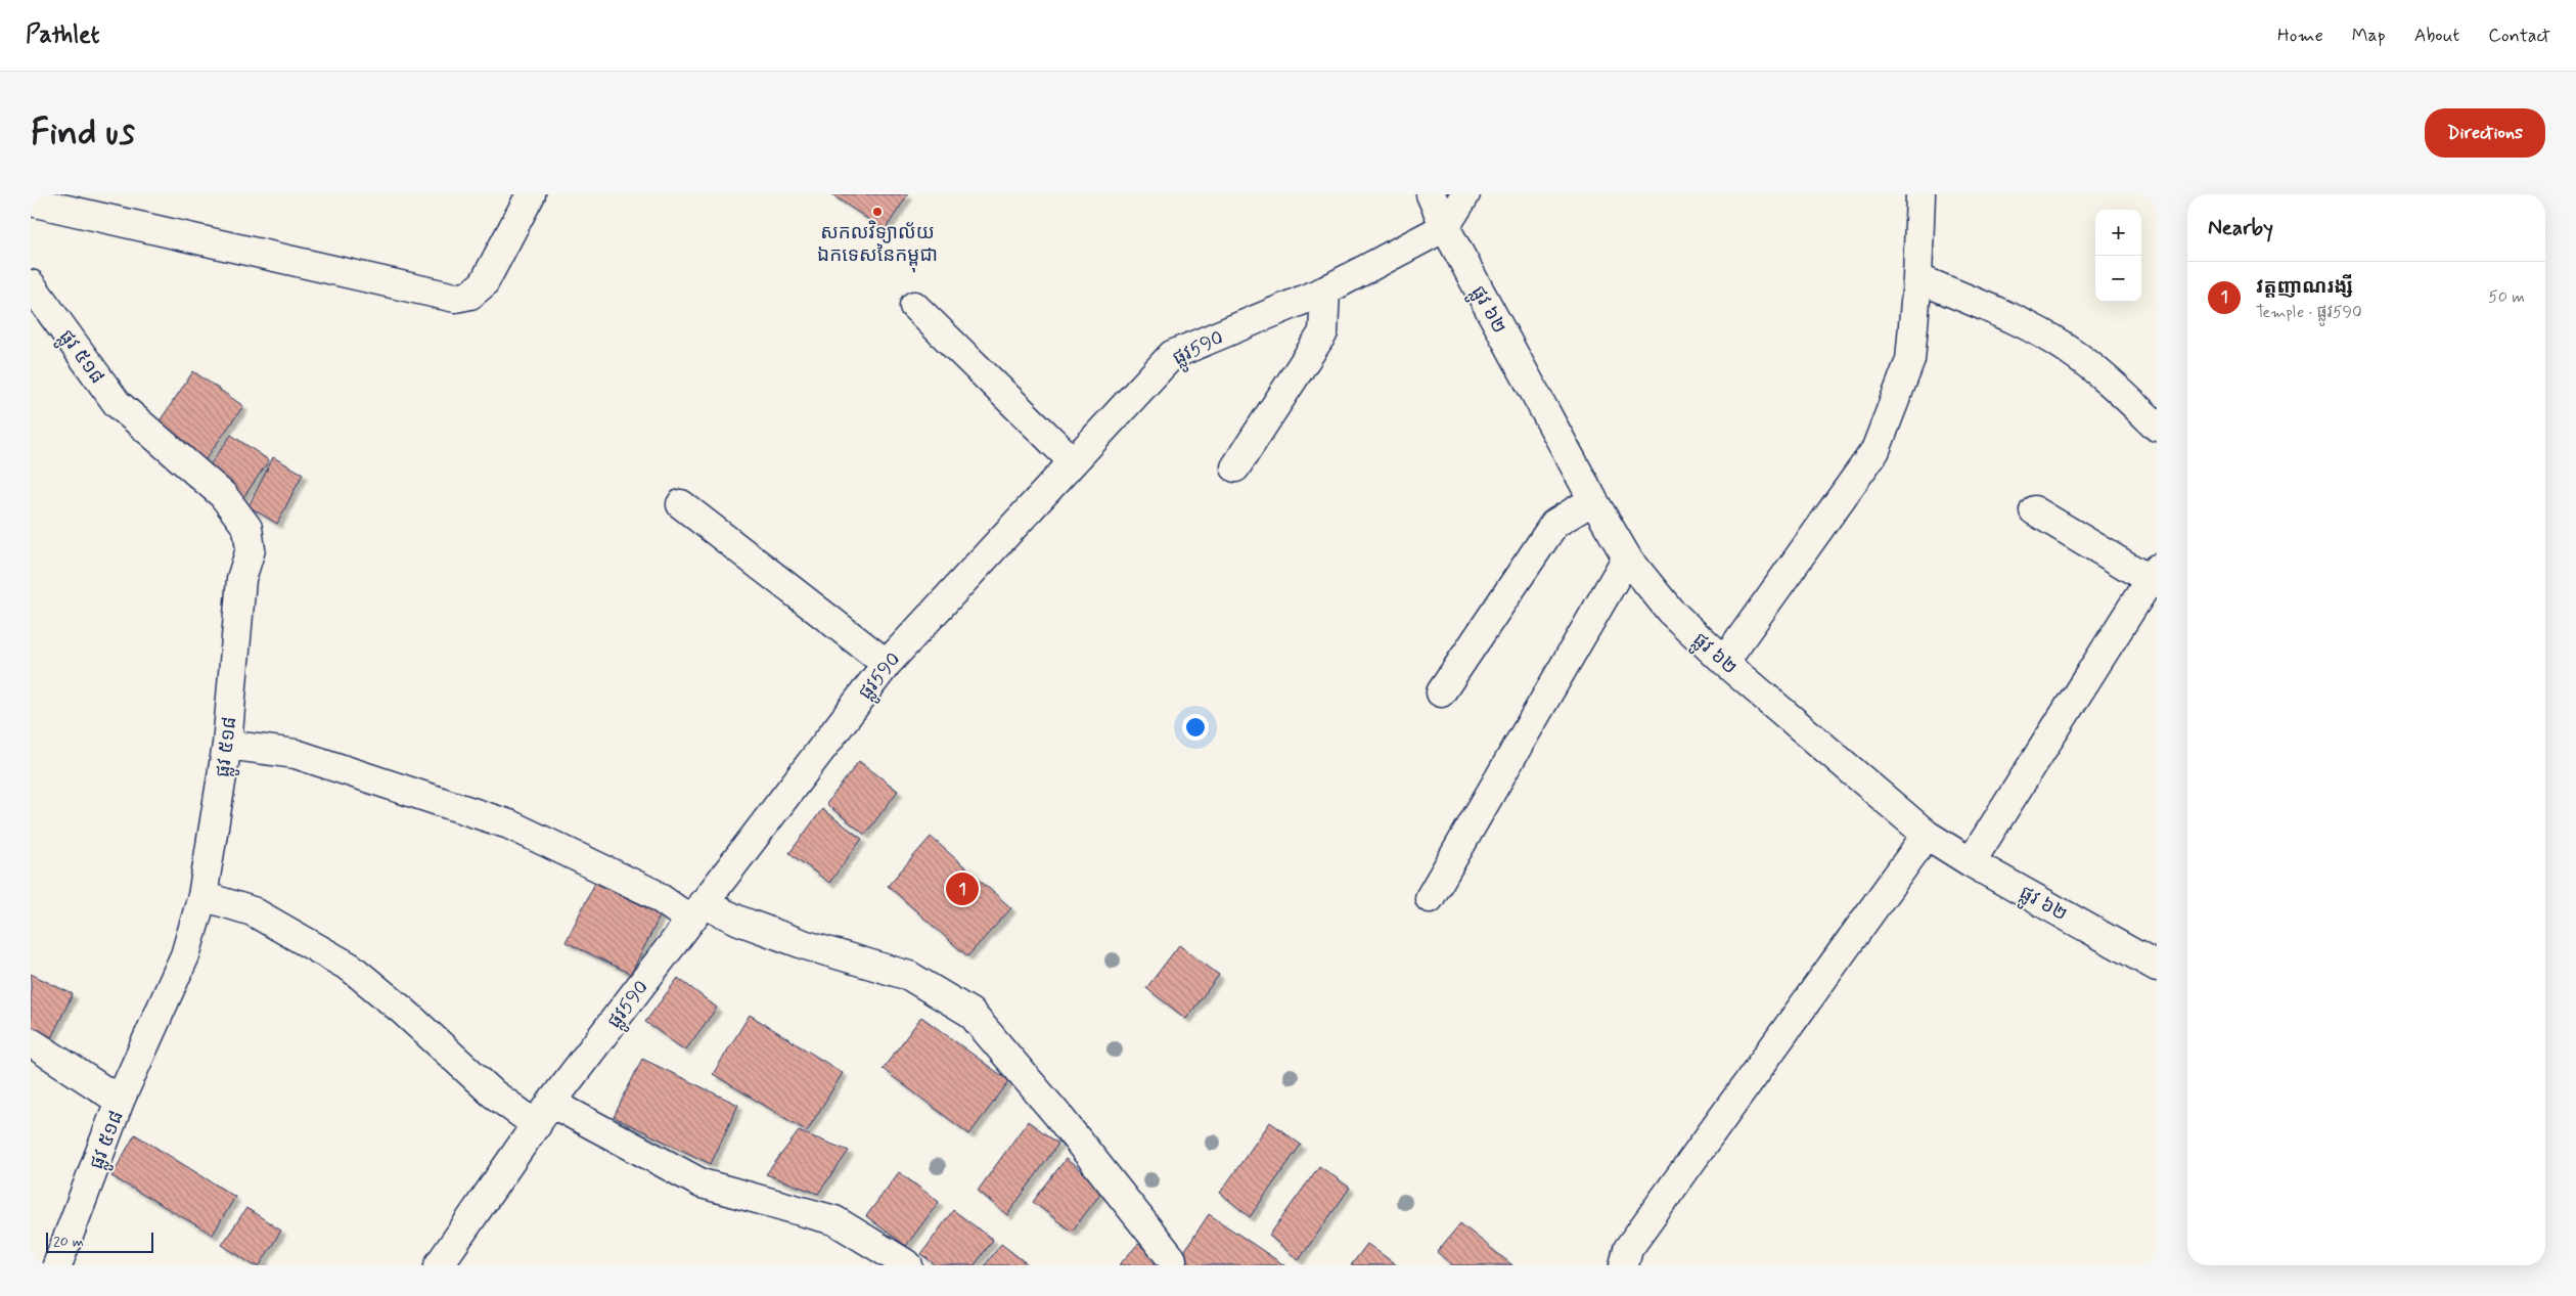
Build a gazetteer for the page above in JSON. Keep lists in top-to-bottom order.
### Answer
{
  "streets": {
    "street": ["ផ្លូវ ៦២", "ផ្លូវ590", "ផ្លូវ ៥១៨"]
  },
  "crossings": [
    ["ផ្លូវ ៦២", "ផ្លូវ590"]
  ],
  "places": ["សកលវិទ្យាល័យ ឯកទេសនៃកម្ពុជា"],
  "scale_bar": "20 m",
  "page": {
    "header": "Pathlet",
    "nav": [
      "Home",
      "Map",
      "About",
      "Contact"
    ],
    "buttons": "Directions",
    "title": "Find us",
    "heading": "Nearby",
    "map_buttons": ["+", "−"],
    "list": [
      {
        "mark": "1",
        "name": "វត្តញាណរង្សី",
        "note": "Temple · ផ្លូវ590",
        "value": "50 m"
      }
    ],
    "pins": "1",
    "scale": "20 m"
  }
}
